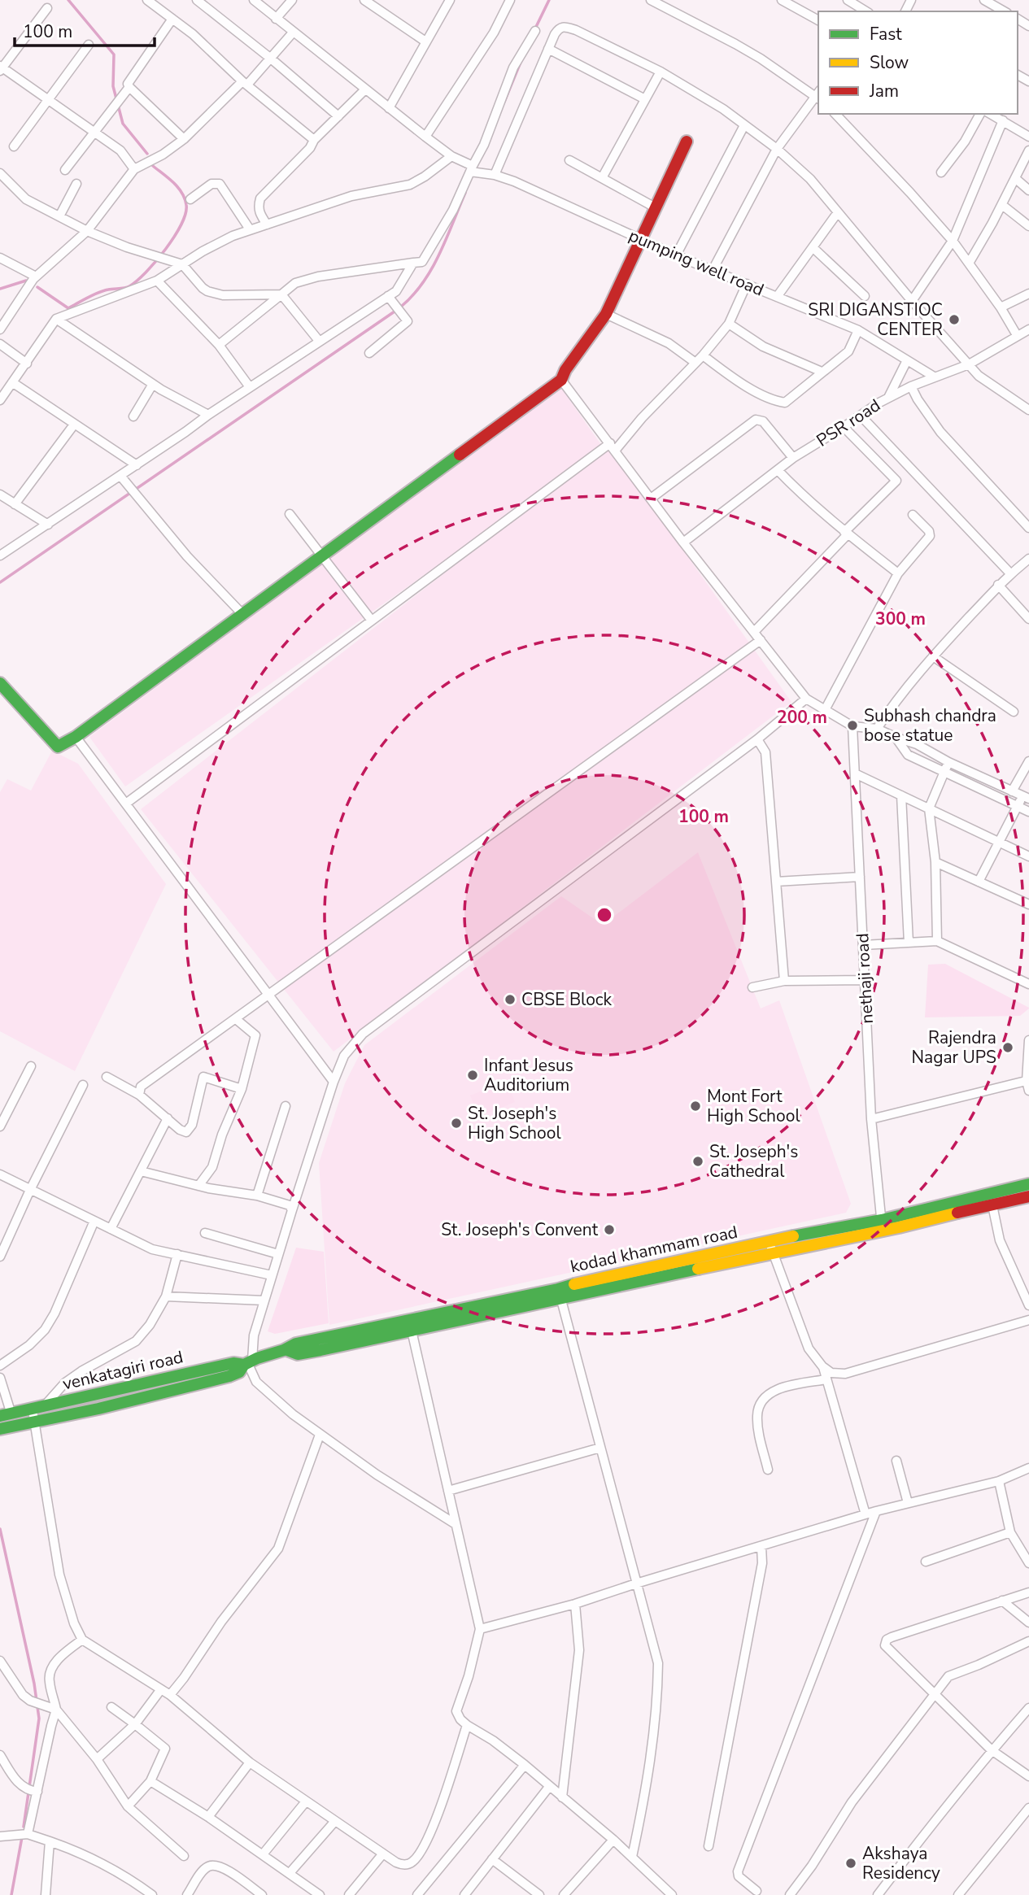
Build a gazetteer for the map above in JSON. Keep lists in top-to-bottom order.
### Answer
{
  "streets": {
    "main road": ["kodad khammam road", "venkatagiri road"],
    "street": ["pumping well road", "PSR road", "nethaji road"]
  },
  "crossings": [
    ["pumping well road", "PSR road"],
    ["nethaji road", "kodad khammam road"],
    ["kodad khammam road", "venkatagiri road"]
  ],
  "places": [
    "SRI DIGANSTIOC CENTER",
    "Subhash chandra bose statue",
    "CBSE Block",
    "Rajendra Nagar UPS",
    "Infant Jesus Auditorium",
    "Mont Fort High School",
    "St. Joseph's High School",
    "St. Joseph's Cathedral",
    "St. Joseph's Convent",
    "Akshaya Residency"
  ],
  "legend": ["Fast", "Slow", "Jam"],
  "scale_bar": "100 m",
  "rings": ["300 m", "200 m", "100 m"]
}
